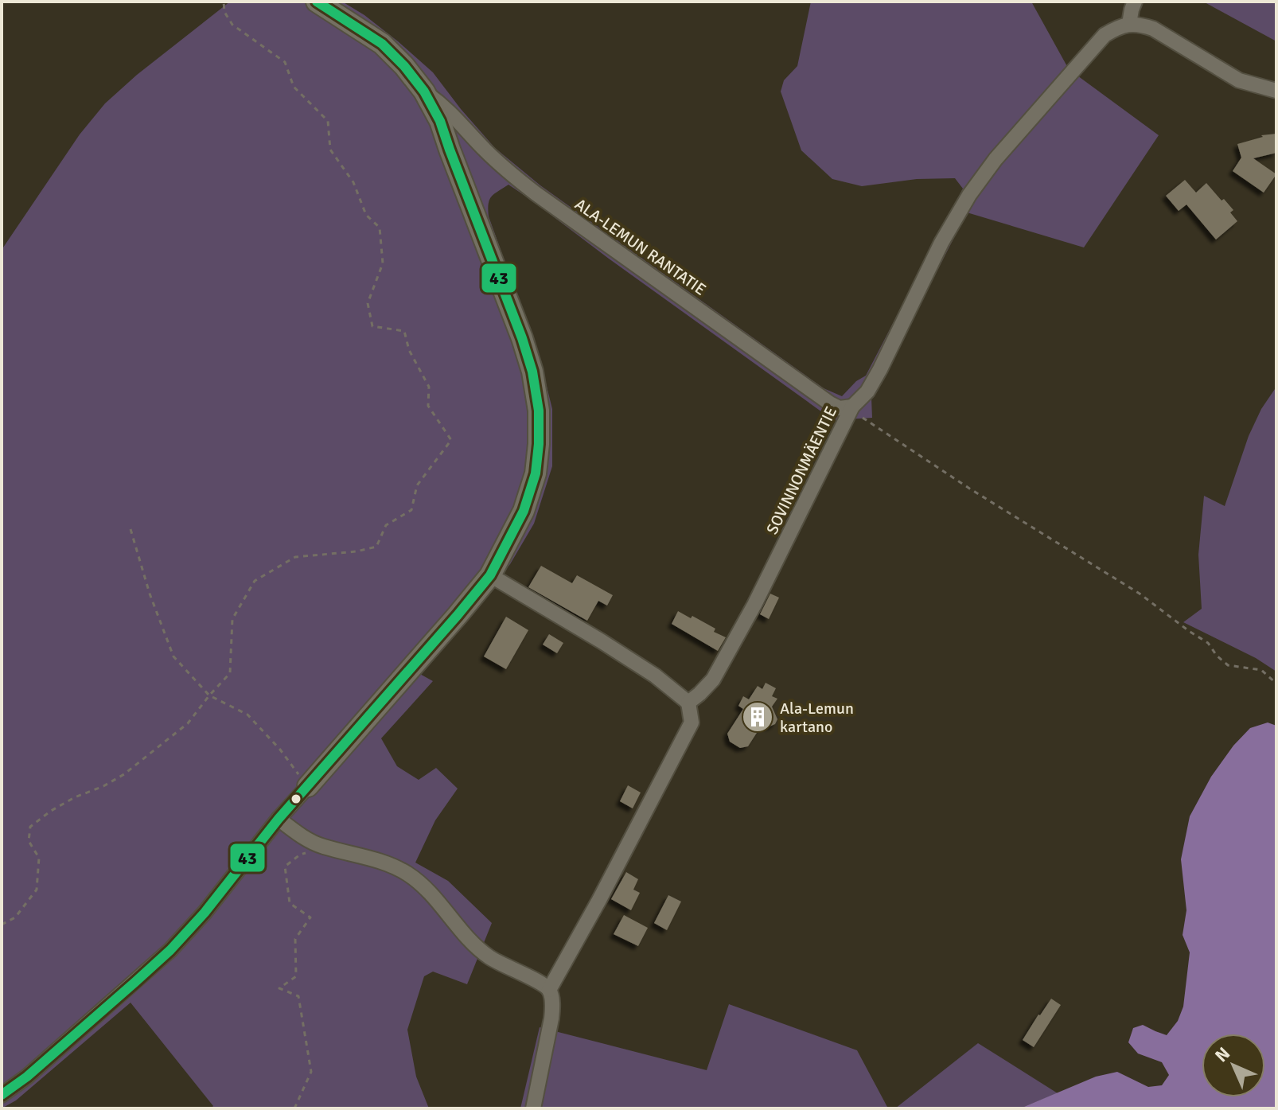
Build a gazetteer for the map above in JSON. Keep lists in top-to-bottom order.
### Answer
{
  "streets": {
    "street": ["ALA-LEMUN RANTATIE", "SOVINNONMÄENTIE"]
  },
  "crossings": [
    ["ALA-LEMUN RANTATIE", "SOVINNONMÄENTIE"]
  ],
  "places": {
    "building": ["Ala-Lemun kartano"]
  },
  "lines": ["transit line 43"],
  "north": "top left"
}
